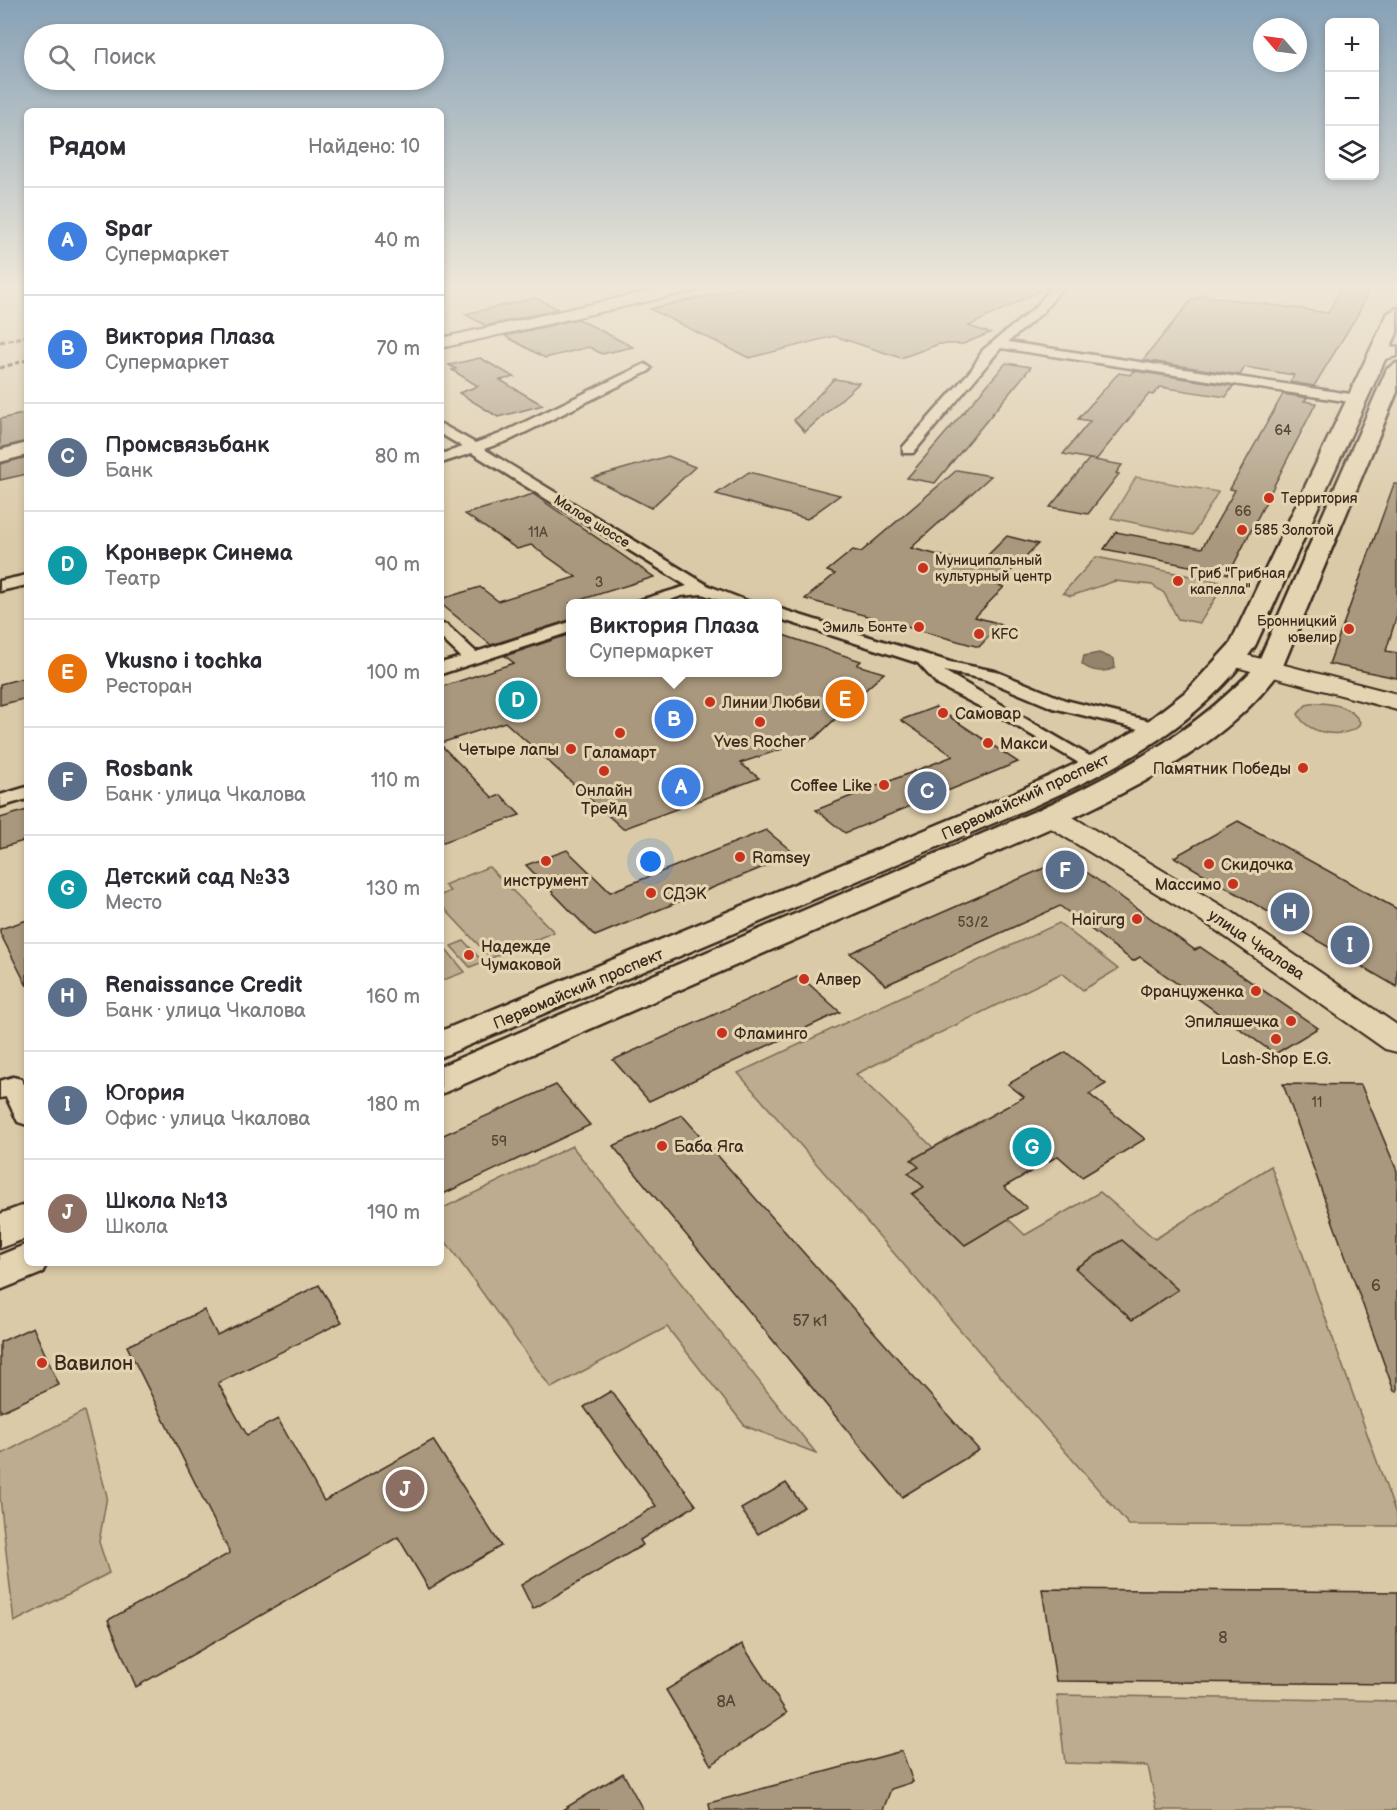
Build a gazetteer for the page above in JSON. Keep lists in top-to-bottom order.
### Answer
{
  "streets": {
    "main road": ["Первомайский проспект"],
    "street": ["Малое шоссе", "улица Чкалова"]
  },
  "crossings": [
    ["Первомайский проспект", "улица Чкалова"]
  ],
  "places": [
    "Территория",
    "585 Золотой",
    "Муниципальный культурный центр",
    "Гриб \"Грибная капелла\"",
    "Эмиль Бонте",
    "Бронницкий ювелир",
    "KFC",
    "Линии Любви",
    "Самовар",
    "Yves Rocher",
    "Галамарт",
    "Макси",
    "Четыре лапы",
    "Памятник Победы",
    "Онлайн Трейд",
    "Coffee Like",
    "Ramsey",
    "инструмент",
    "Скидочка",
    "Массимо",
    "СДЭК",
    "Hairurg",
    "Надежде Чумаковой",
    "Алвер",
    "Француженка",
    "Эпиляшечка",
    "Фламинго",
    "Lash-Shop E.G.",
    "Баба Яга",
    "Вавилон"
  ],
  "house_numbers": [
    "64",
    "66",
    "11А",
    "3",
    "53/2",
    "11",
    "59",
    "6",
    "57 к1",
    "8",
    "8А"
  ],
  "north": "top left",
  "page": {
    "map_buttons": ["+", "−"],
    "search": "Поиск",
    "heading": ["Рядом", "Найдено: 10"],
    "list": [
      {
        "mark": "A",
        "name": "Spar",
        "note": "Супермаркет",
        "value": "40 m"
      },
      {
        "mark": "B",
        "name": "Виктория Плаза",
        "note": "Супермаркет",
        "value": "70 m"
      },
      {
        "mark": "C",
        "name": "Промсвязьбанк",
        "note": "Банк",
        "value": "80 m"
      },
      {
        "mark": "D",
        "name": "Кронверк Синема",
        "note": "Театр",
        "value": "90 m"
      },
      {
        "mark": "E",
        "name": "Vkusno i tochka",
        "note": "Ресторан",
        "value": "100 m"
      },
      {
        "mark": "F",
        "name": "Rosbank",
        "note": "Банк · улица Чкалова",
        "value": "110 m"
      },
      {
        "mark": "G",
        "name": "Детский сад №33",
        "note": "Место",
        "value": "130 m"
      },
      {
        "mark": "H",
        "name": "Renaissance Credit",
        "note": "Банк · улица Чкалова",
        "value": "160 m"
      },
      {
        "mark": "I",
        "name": "Югория",
        "note": "Офис · улица Чкалова",
        "value": "180 m"
      },
      {
        "mark": "J",
        "name": "Школа №13",
        "note": "Школа",
        "value": "190 m"
      }
    ],
    "popup": ["Виктория Плаза", "Супермаркет"],
    "pins": [
      "E",
      "D",
      "B",
      "A",
      "C",
      "F",
      "H",
      "I",
      "G",
      "J"
    ]
  }
}
